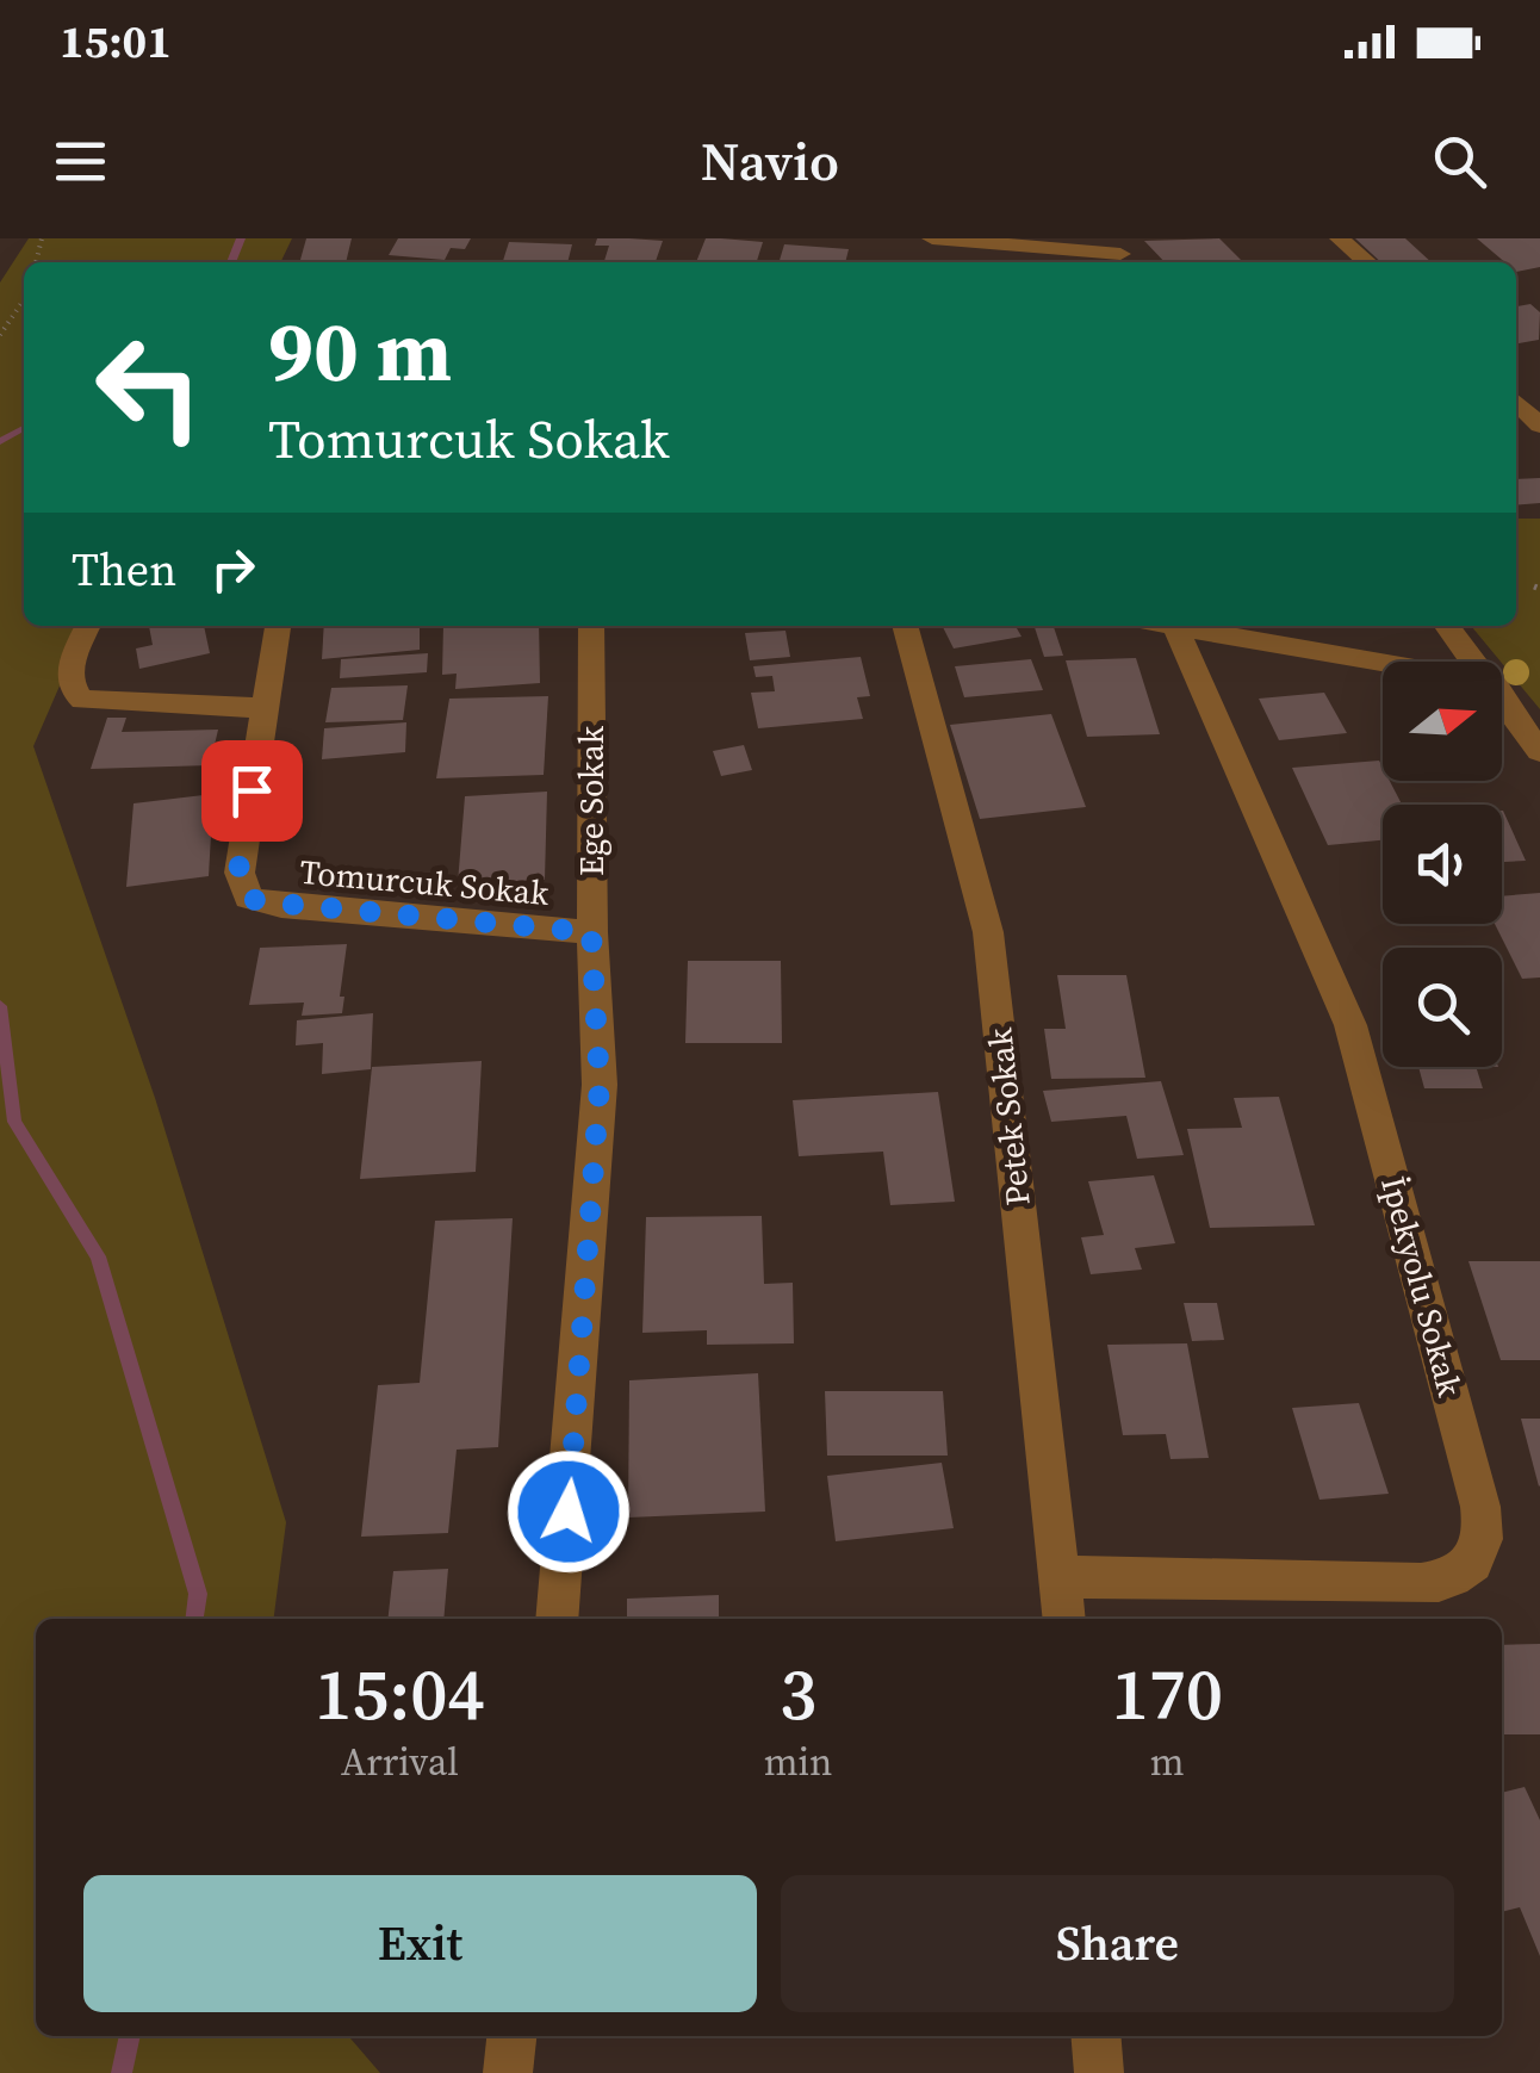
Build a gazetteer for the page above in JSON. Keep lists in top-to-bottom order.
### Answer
{
  "streets": {
    "street": [
      "Ege Sokak",
      "Tomurcuk Sokak",
      "Petek Sokak",
      "İpekyolu Sokak"
    ]
  },
  "crossings": [
    ["Ege Sokak", "Tomurcuk Sokak"],
    ["Petek Sokak", "İpekyolu Sokak"]
  ],
  "north": "right",
  "page": {
    "status": "15:01",
    "header": "Navio",
    "turn": ["90 m", "Tomurcuk Sokak"],
    "then": "Then",
    "eta": [
      "15:04",
      "Arrival",
      "3",
      "min",
      "170",
      "m"
    ],
    "buttons": ["Exit", "Share"]
  }
}
